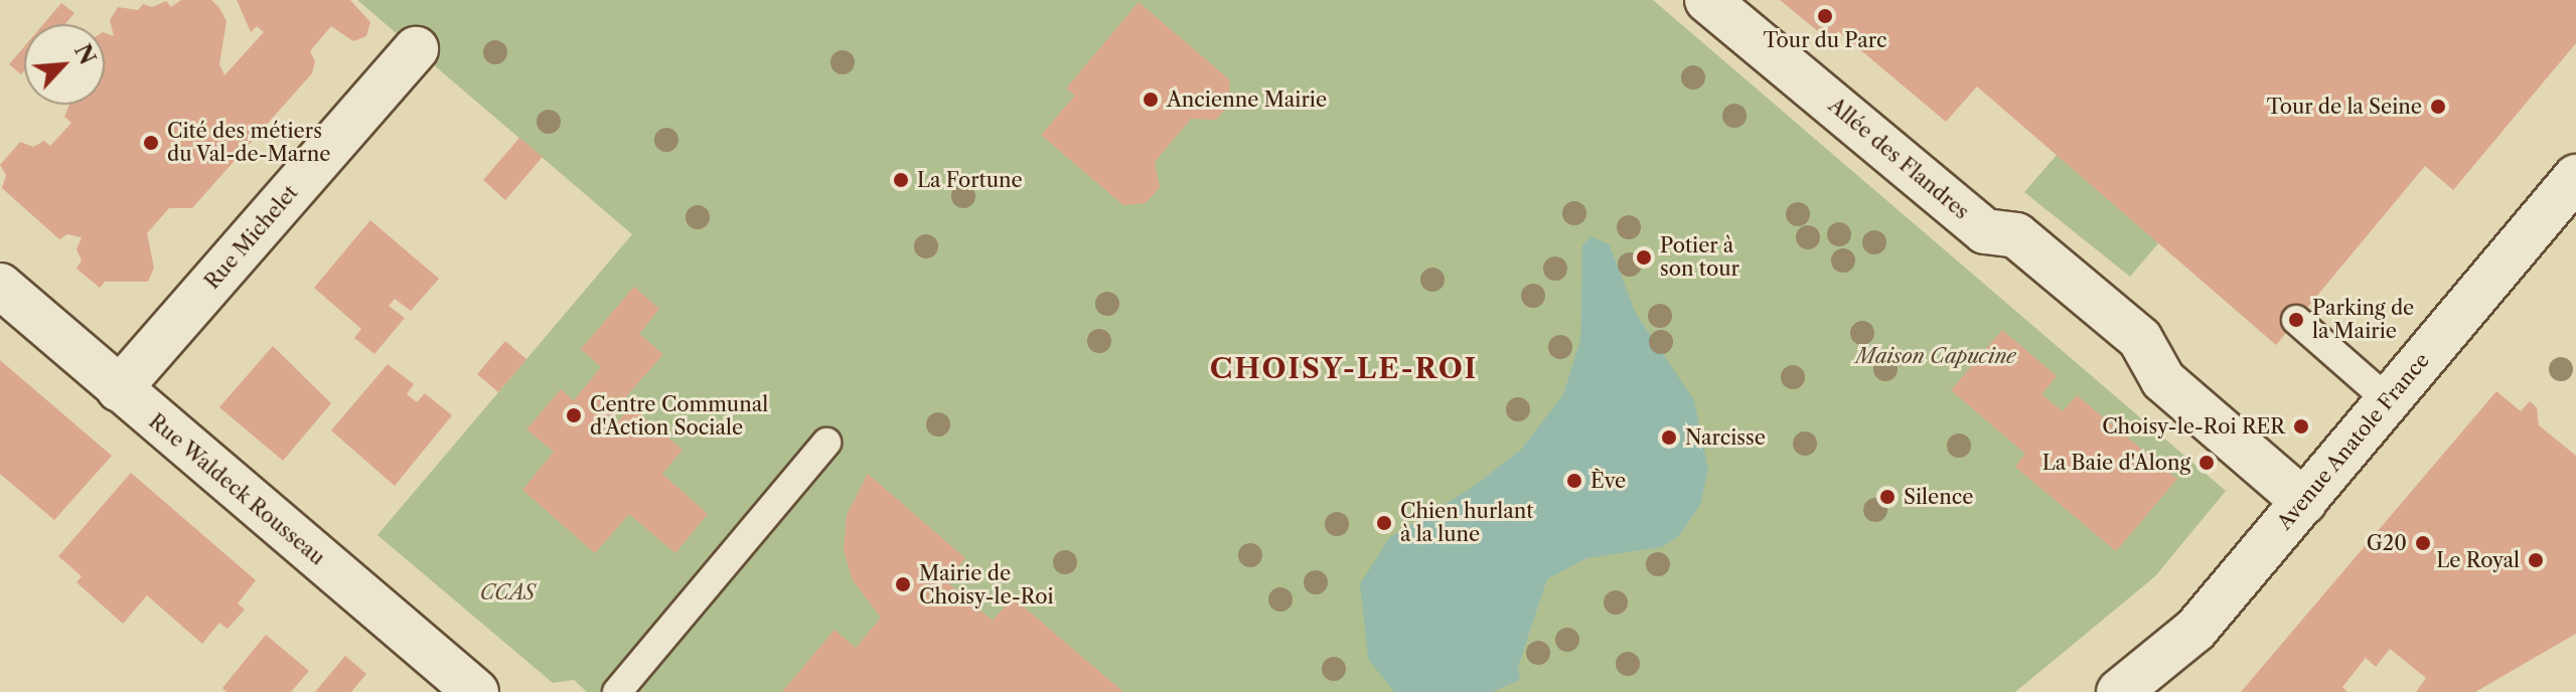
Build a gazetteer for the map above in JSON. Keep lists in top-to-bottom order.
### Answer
{
  "streets": {
    "street": [
      "Allée des Flandres",
      "Rue Michelet",
      "Avenue Anatole France",
      "Rue Waldeck Rousseau"
    ]
  },
  "crossings": [
    ["Allée des Flandres", "Avenue Anatole France"],
    ["Rue Michelet", "Rue Waldeck Rousseau"]
  ],
  "districts": ["CHOISY-LE-ROI"],
  "parks": ["Maison Capucine", "CCAS"],
  "places": [
    "Tour du Parc",
    "Ancienne Mairie",
    "Tour de la Seine",
    "Cité des métiers du Val-de-Marne",
    "La Fortune",
    "Potier à son tour",
    "Parking de la Mairie",
    "Centre Communal d'Action Sociale",
    "Choisy-le-Roi RER",
    "Narcisse",
    "La Baie d'Along",
    "Ève",
    "Silence",
    "Chien hurlant à la lune",
    "G20",
    "Le Royal",
    "Mairie de Choisy-le-Roi"
  ],
  "north": "top right"
}
